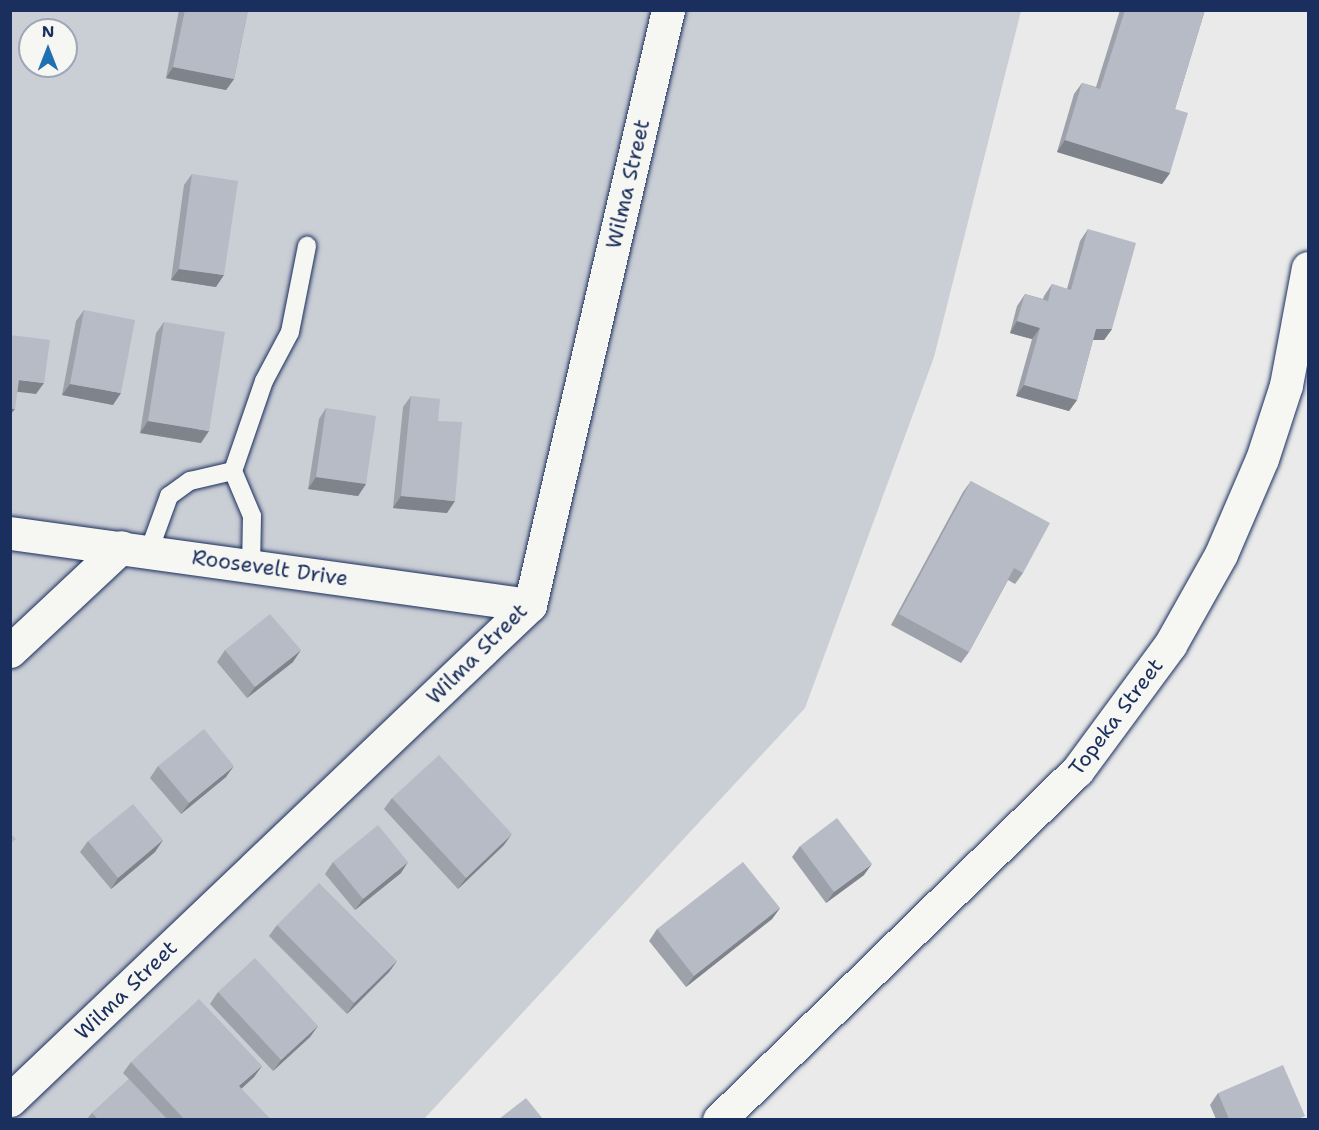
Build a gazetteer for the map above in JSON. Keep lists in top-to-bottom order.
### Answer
{
  "streets": {
    "street": ["Wilma Street", "Roosevelt Drive", "Topeka Street"]
  },
  "crossings": [
    ["Wilma Street", "Roosevelt Drive"]
  ],
  "north": "top"
}
